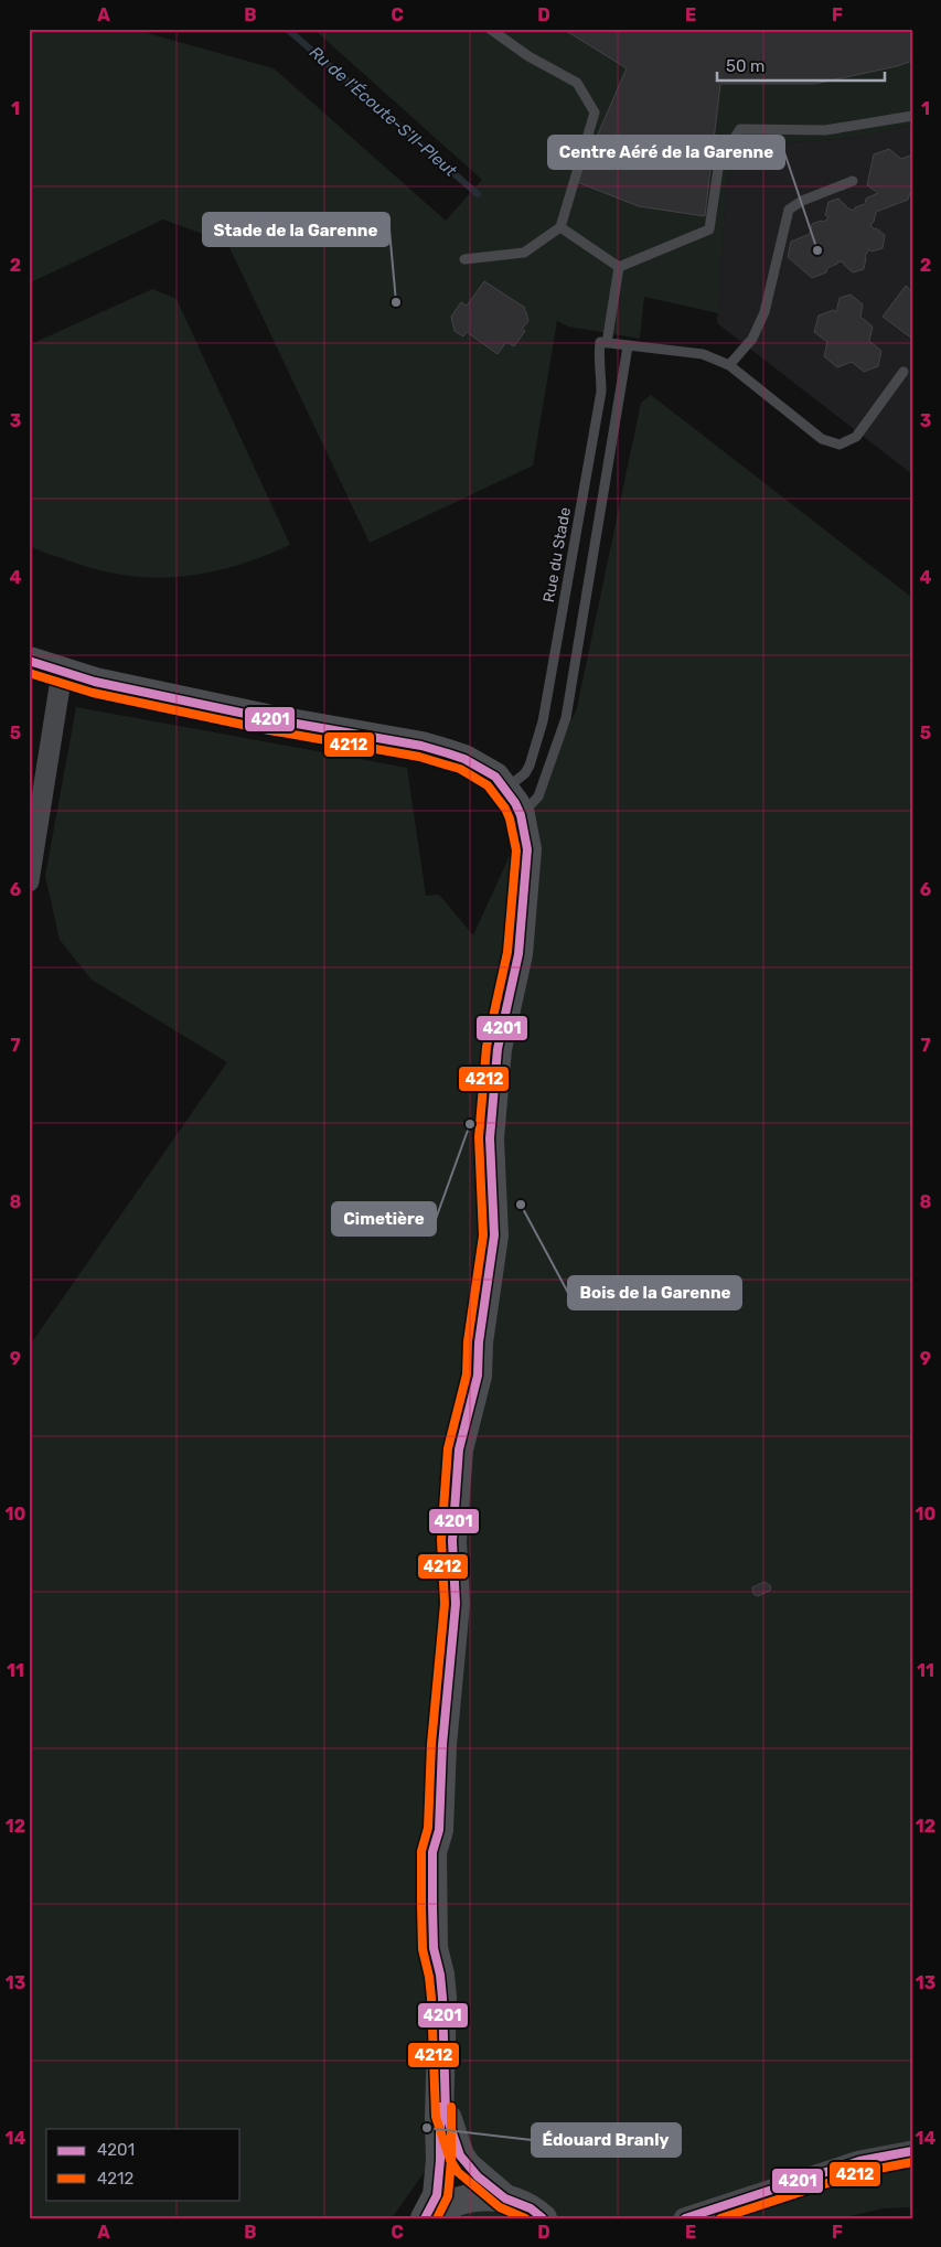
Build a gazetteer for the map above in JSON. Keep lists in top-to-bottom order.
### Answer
{
  "streets": {
    "lane": ["Rue du Stade"]
  },
  "water": ["Ru de l'Écoute-S'Il-Pleut"],
  "places": [
    "Centre Aéré de la Garenne",
    "Stade de la Garenne",
    "Cimetière",
    "Bois de la Garenne",
    "Édouard Branly"
  ],
  "lines": ["transit line 4201", "transit line 4212"],
  "legend": ["4201", "4212"],
  "scale_bar": "50 m",
  "grid": {
    "columns": [
      "A",
      "B",
      "C",
      "D",
      "E",
      "F"
    ],
    "rows": [
      "1",
      "2",
      "3",
      "4",
      "5",
      "6",
      "7",
      "8",
      "9",
      "10",
      "11",
      "12",
      "13",
      "14"
    ]
  }
}
